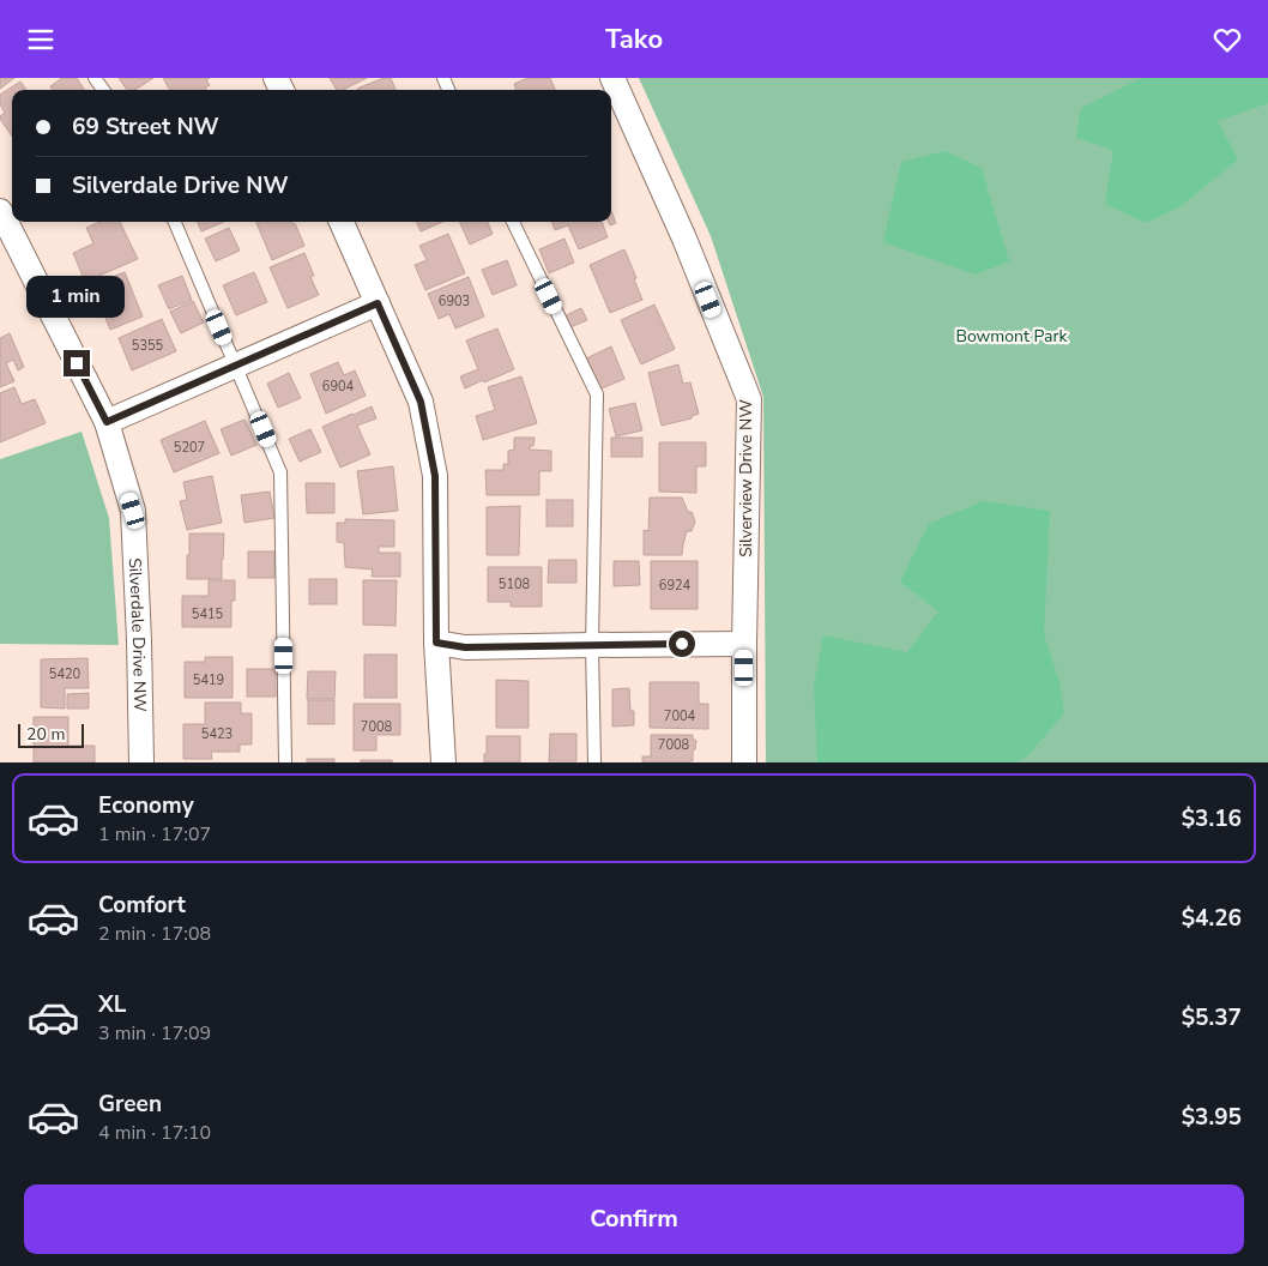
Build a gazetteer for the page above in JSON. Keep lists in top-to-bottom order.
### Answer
{
  "streets": {
    "street": ["Silverview Drive NW", "Silverdale Drive NW"]
  },
  "parks": ["Bowmont Park"],
  "house_numbers": [
    "6903",
    "5355",
    "6904",
    "5207",
    "5108",
    "6924",
    "5415",
    "5420",
    "5419",
    "7004",
    "7008",
    "5423",
    "7008"
  ],
  "scale_bar": "20 m",
  "page": {
    "header": "Tako",
    "banner": ["69 Street NW", "Silverdale Drive NW"],
    "bubble": "1 min",
    "scale": "20 m",
    "list": [
      {
        "name": "Economy",
        "note": "1 min · 17:07",
        "value": "$3.16"
      },
      {
        "name": "Comfort",
        "note": "2 min · 17:08",
        "value": "$4.26"
      },
      {
        "name": "XL",
        "note": "3 min · 17:09",
        "value": "$5.37"
      },
      {
        "name": "Green",
        "note": "4 min · 17:10",
        "value": "$3.95"
      }
    ],
    "buttons": "Confirm"
  }
}
